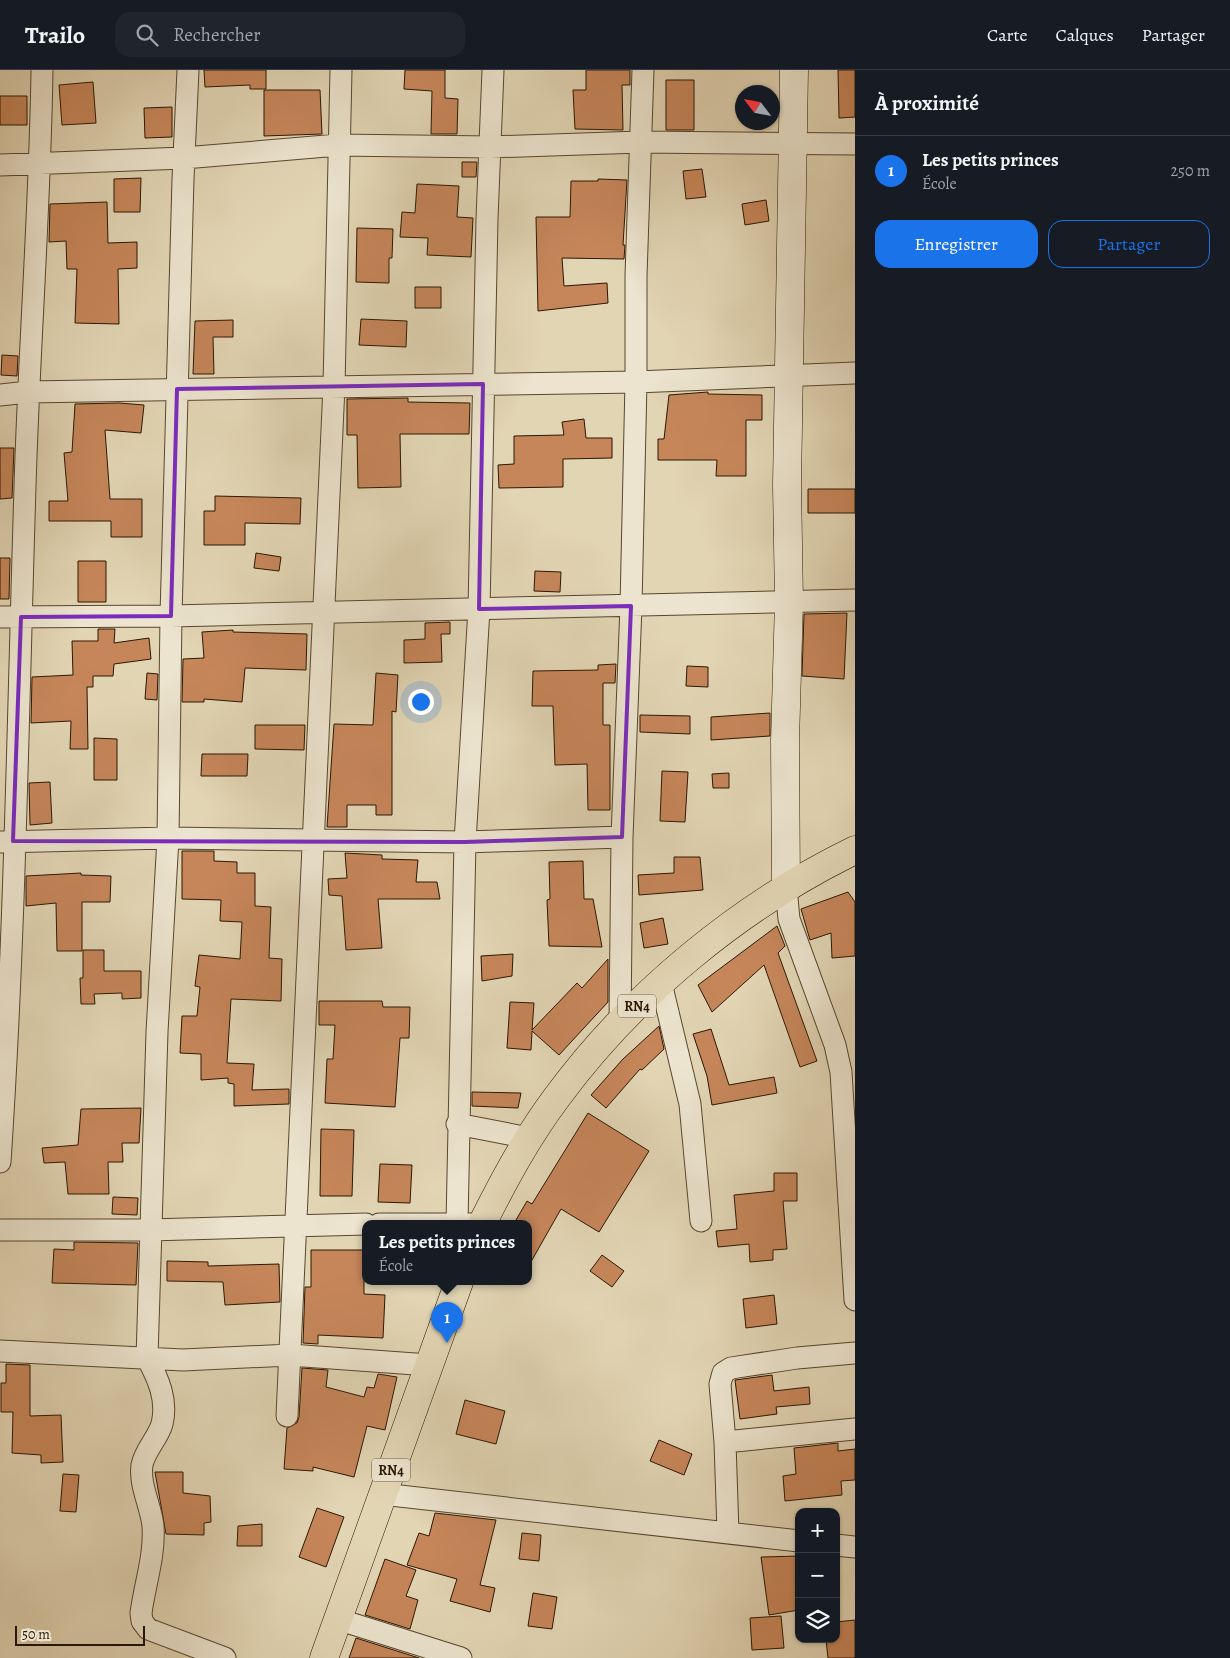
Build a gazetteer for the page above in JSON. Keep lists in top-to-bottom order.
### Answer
{
  "streets": {
    "highway": ["RN4"]
  },
  "scale_bar": "50 m",
  "north": "top left",
  "page": {
    "header": "Trailo",
    "search": "Rechercher",
    "nav": ["Carte", "Calques", "Partager"],
    "heading": "À proximité",
    "list": [
      {
        "mark": "1",
        "name": "Les petits princes",
        "note": "École",
        "value": "250 m"
      }
    ],
    "buttons": ["Enregistrer", "Partager"],
    "popup": ["Les petits princes", "École"],
    "pins": "1",
    "map_buttons": ["+", "−"],
    "scale": "50 m"
  }
}
